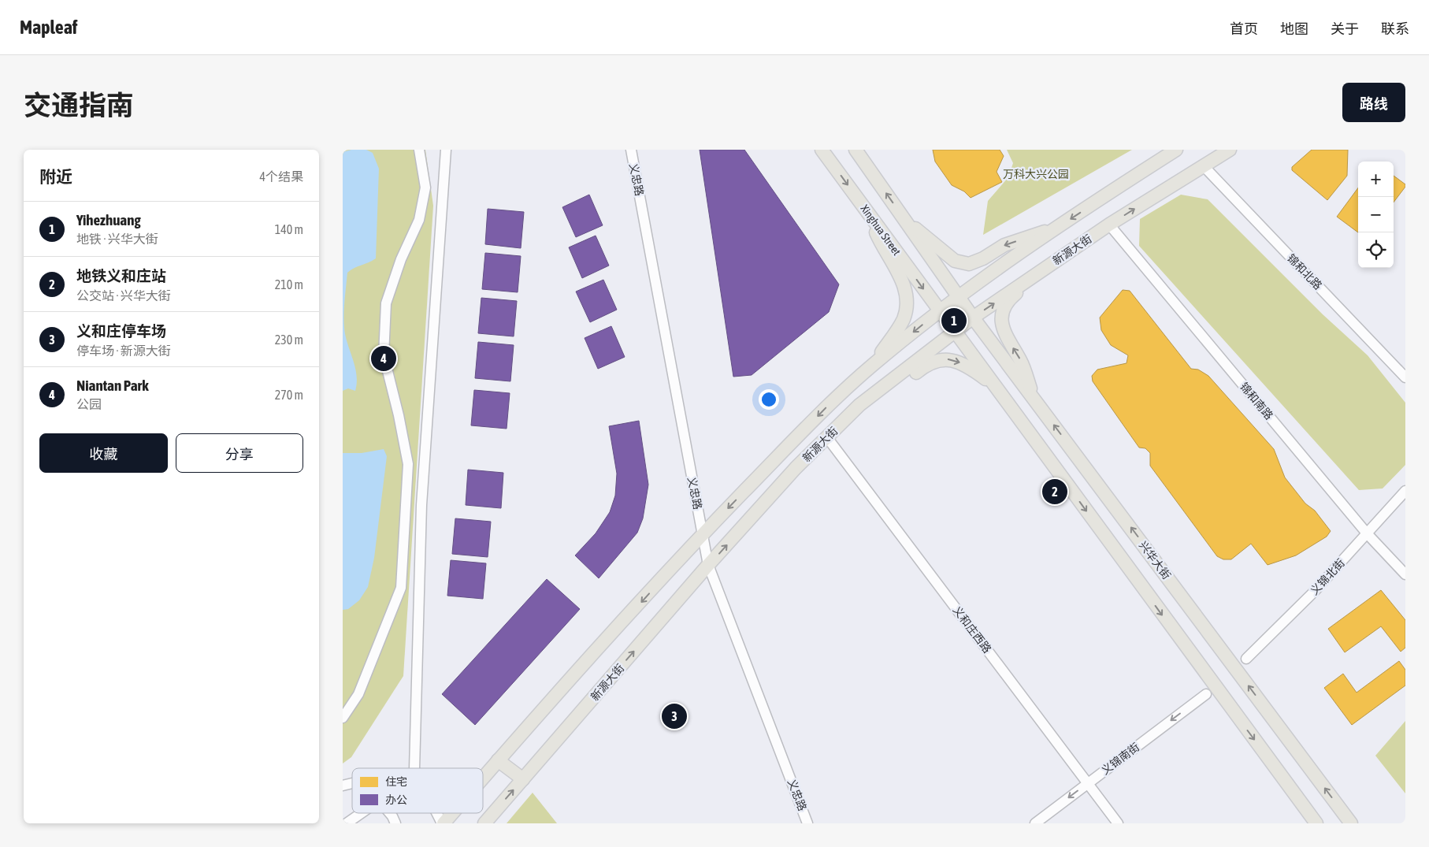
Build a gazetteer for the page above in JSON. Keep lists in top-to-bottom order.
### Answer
{
  "streets": {
    "main road": ["Xinghua Street", "新源大街", "兴华大街"],
    "street": [
      "义忠路",
      "锦和北路",
      "锦和南路",
      "义锦北街",
      "义和庄西路",
      "义锦南街"
    ]
  },
  "crossings": [
    ["义忠路", "新源大街"],
    ["新源大街", "锦和北路"],
    ["新源大街", "锦和南路"],
    ["新源大街", "兴华大街"],
    ["新源大街", "义和庄西路"],
    ["锦和南路", "义锦北街"],
    ["义和庄西路", "义锦南街"]
  ],
  "one_way": ["义锦南街"],
  "parks": ["万科大兴公园"],
  "legend": ["住宅", "办公"],
  "page": {
    "header": "Mapleaf",
    "nav": [
      "首页",
      "地图",
      "关于",
      "联系"
    ],
    "title": "交通指南",
    "buttons": [
      "路线",
      ["收藏", "分享"]
    ],
    "heading": ["附近", "4个结果"],
    "map_buttons": ["+", "−"],
    "list": [
      {
        "mark": "1",
        "name": "Yihezhuang",
        "note": "地铁 · 兴华大街",
        "value": "140 m"
      },
      {
        "mark": "2",
        "name": "地铁义和庄站",
        "note": "公交站 · 兴华大街",
        "value": "210 m"
      },
      {
        "mark": "3",
        "name": "义和庄停车场",
        "note": "停车场 · 新源大街",
        "value": "230 m"
      },
      {
        "mark": "4",
        "name": "Niantan Park",
        "note": "公园",
        "value": "270 m"
      }
    ],
    "pins": [
      "1",
      "4",
      "2",
      "3"
    ]
  }
}
